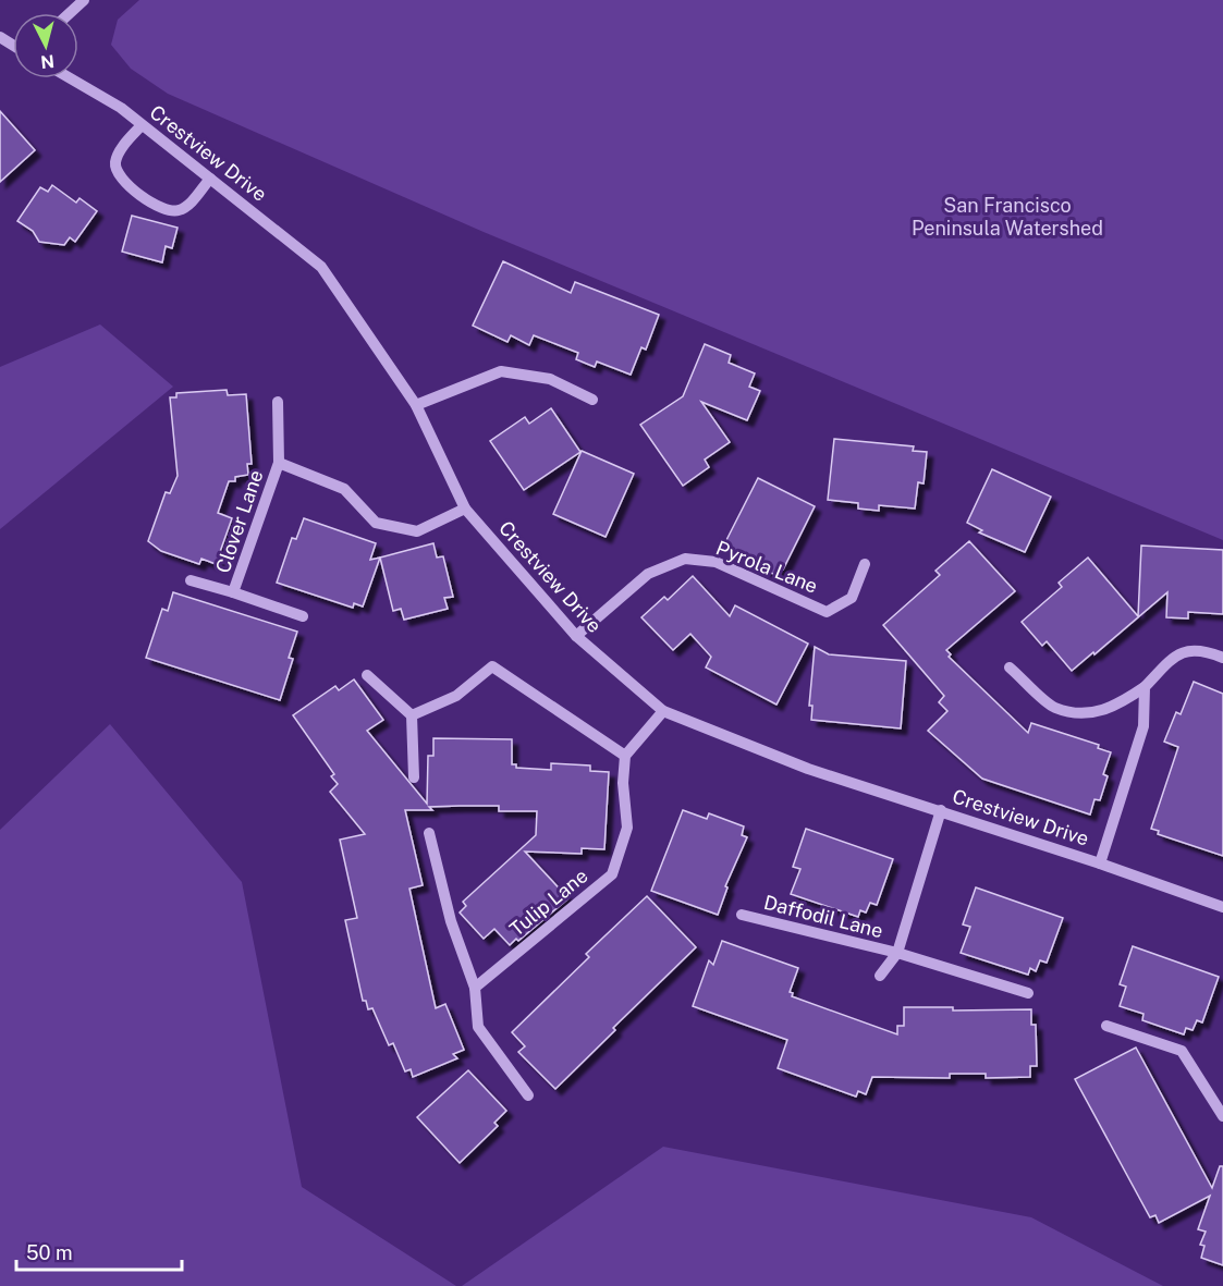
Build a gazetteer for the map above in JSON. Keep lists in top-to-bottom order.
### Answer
{
  "streets": {
    "street": [
      "Crestview Drive",
      "Clover Lane",
      "Pyrola Lane",
      "Tulip Lane",
      "Daffodil Lane"
    ]
  },
  "crossings": [
    ["Crestview Drive", "Clover Lane"],
    ["Crestview Drive", "Pyrola Lane"],
    ["Crestview Drive", "Daffodil Lane"]
  ],
  "parks": ["San Francisco Peninsula Watershed"],
  "scale_bar": "50 m",
  "north": "bottom"
}
